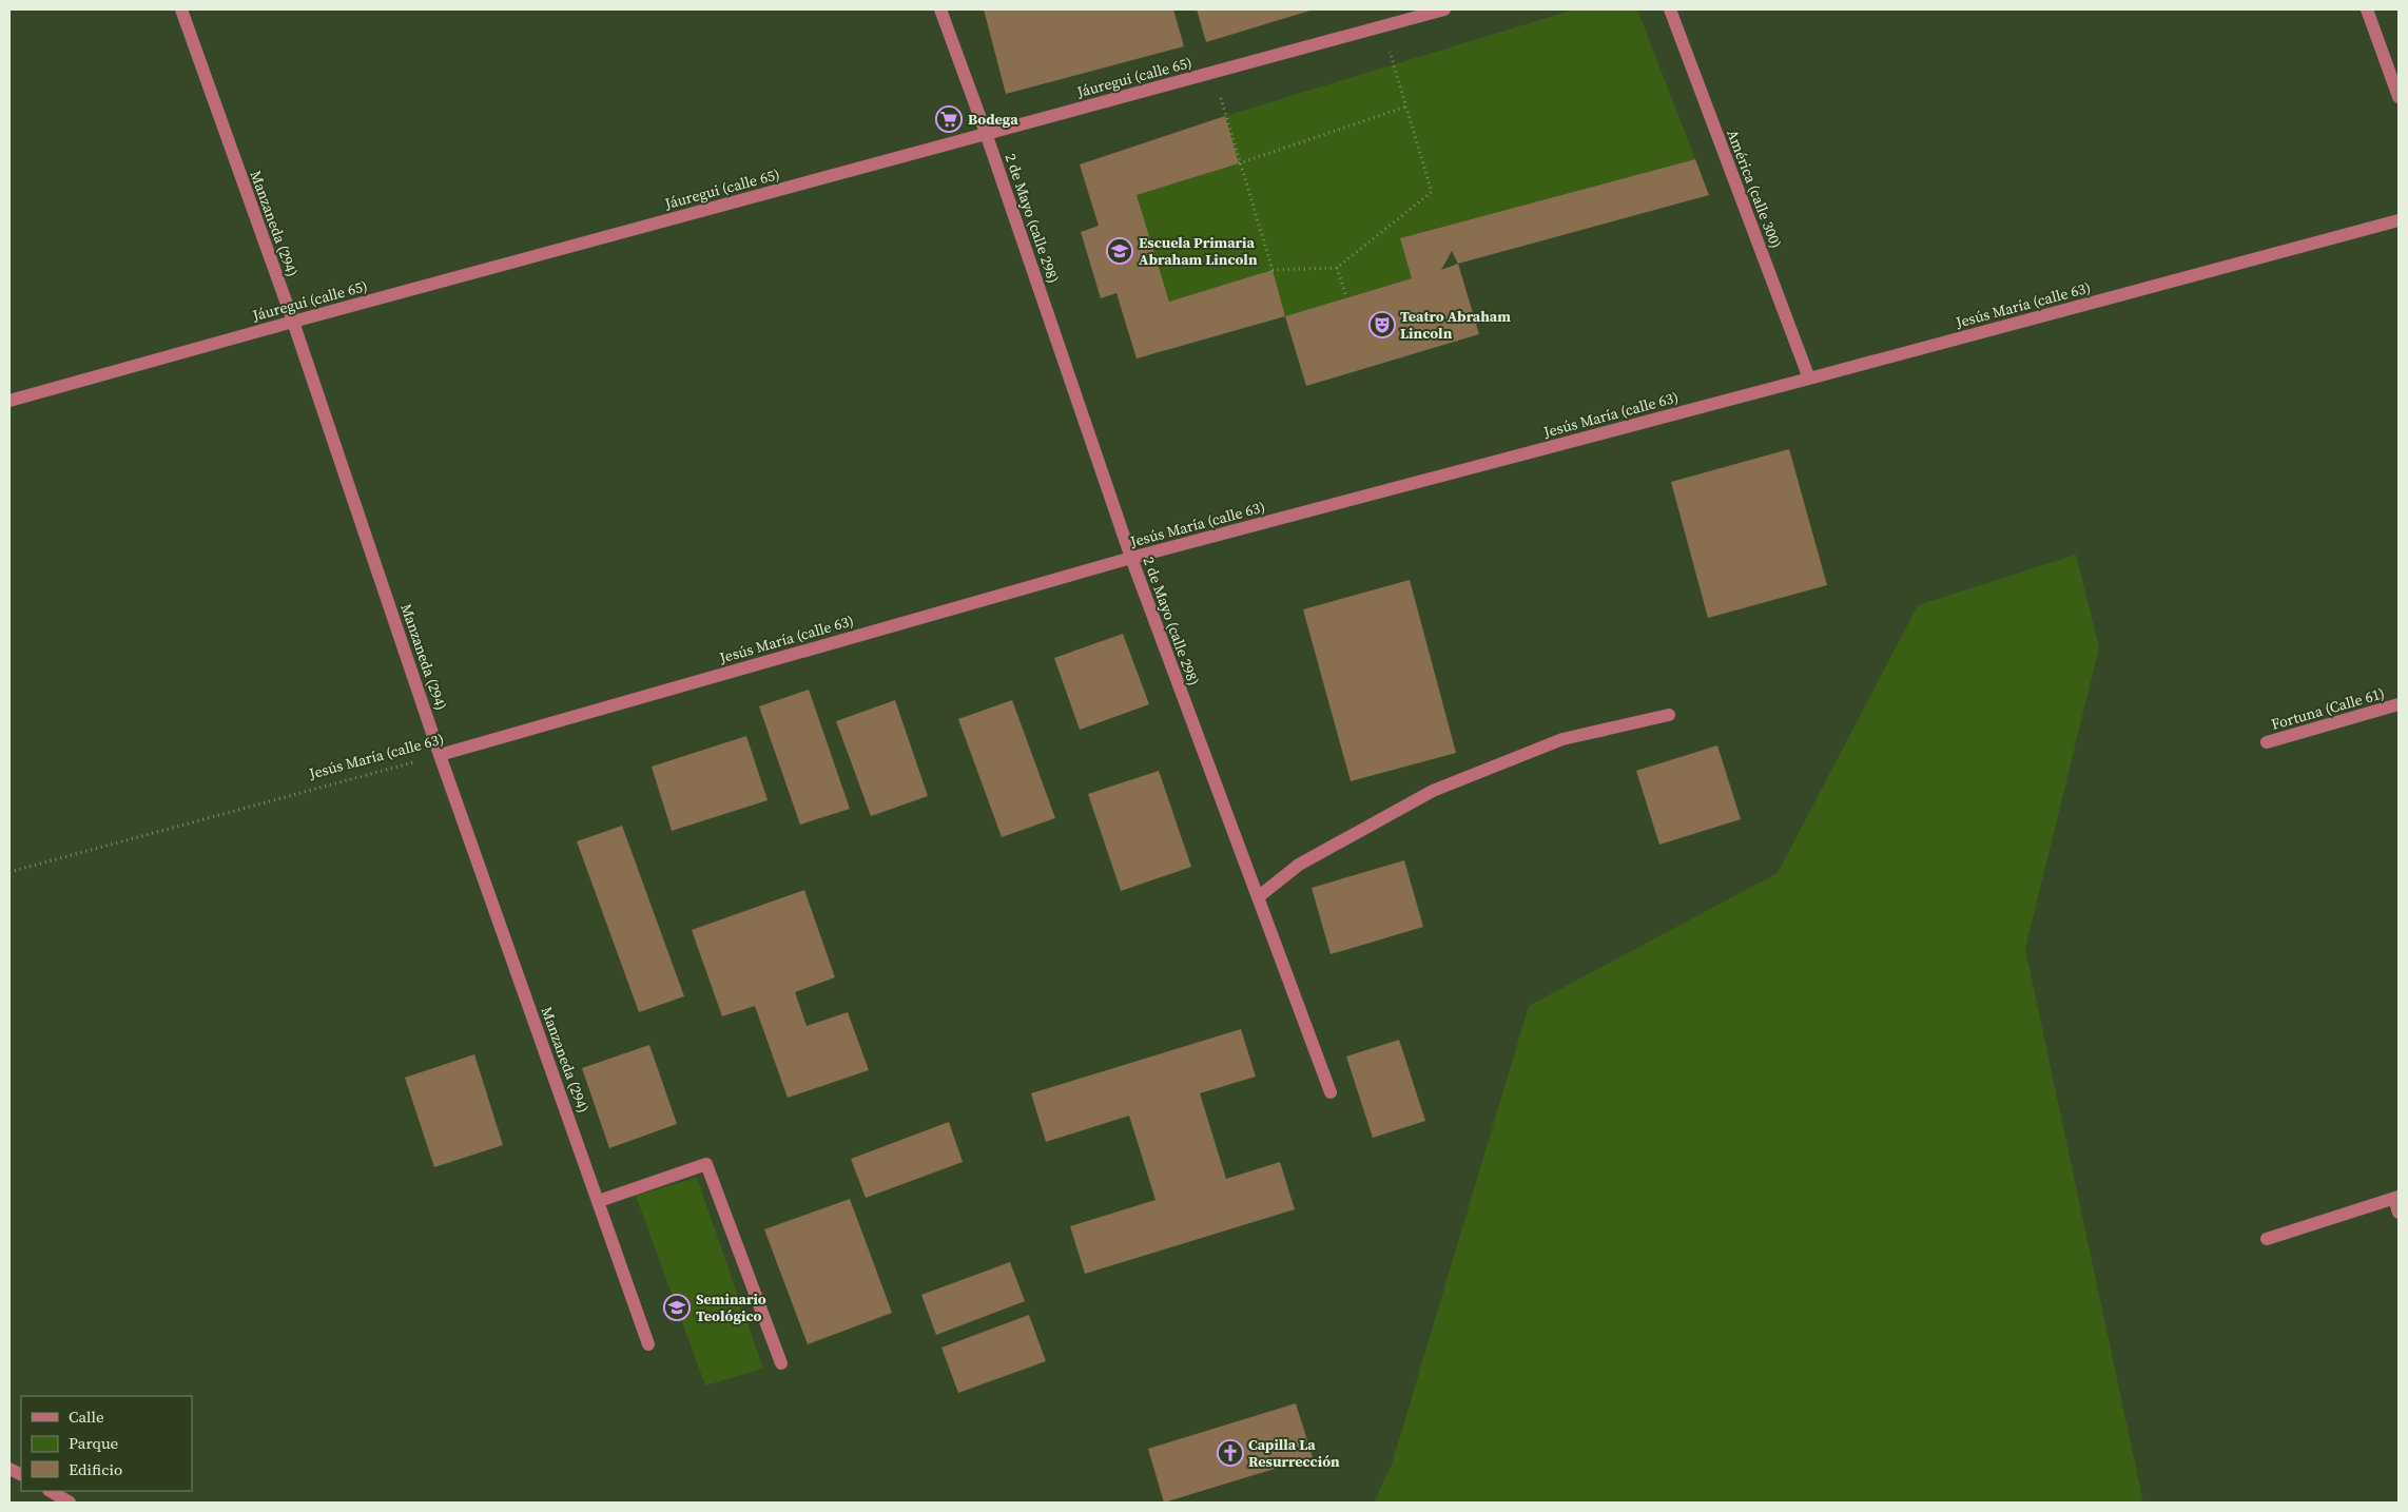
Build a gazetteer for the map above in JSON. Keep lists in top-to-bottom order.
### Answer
{
  "streets": {
    "street": [
      "Jáuregui (calle 65)",
      "América (calle 300)",
      "2 de Mayo (calle 298)",
      "Manzaneda (294)",
      "Jesús María (calle 63)",
      "Fortuna (Calle 61)"
    ]
  },
  "crossings": [
    ["Jáuregui (calle 65)", "2 de Mayo (calle 298)"],
    ["Jáuregui (calle 65)", "Manzaneda (294)"],
    ["América (calle 300)", "Jesús María (calle 63)"],
    ["2 de Mayo (calle 298)", "Jesús María (calle 63)"],
    ["Manzaneda (294)", "Jesús María (calle 63)"]
  ],
  "places": {
    "supermarket": ["Bodega"],
    "school or university": ["Escuela Primaria Abraham Lincoln", "Seminario Teológico"],
    "theatre": ["Teatro Abraham Lincoln"],
    "church": ["Capilla La Resurrección"]
  },
  "legend": ["Calle", "Parque", "Edificio"]
}
